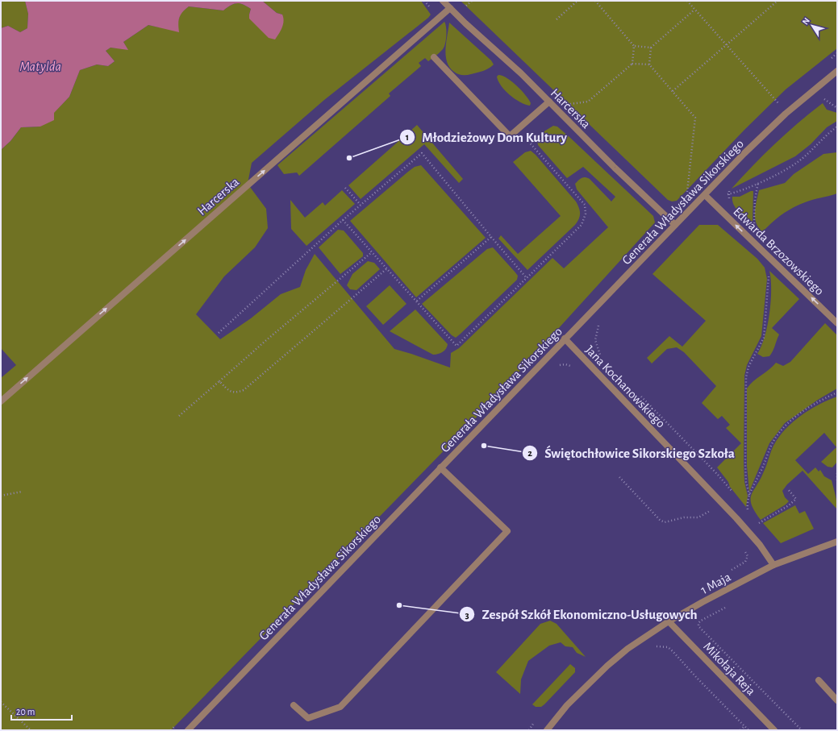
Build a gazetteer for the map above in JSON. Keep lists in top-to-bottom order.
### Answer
{
  "streets": {
    "street": [
      "Harcerska",
      "Generała Władysława Sikorskiego",
      "Edwarda Brzozowskiego",
      "Jana Kochanowskiego",
      "1 Maja",
      "Mikołaja Reja"
    ]
  },
  "crossings": [
    ["Harcerska", "Generała Władysława Sikorskiego"],
    ["Generała Władysława Sikorskiego", "Edwarda Brzozowskiego"],
    ["Generała Władysława Sikorskiego", "Jana Kochanowskiego"],
    ["Jana Kochanowskiego", "1 Maja"],
    ["1 Maja", "Mikołaja Reja"]
  ],
  "one_way": ["Harcerska", "Edwarda Brzozowskiego"],
  "water": ["Matylda"],
  "places": ["Młodzieżowy Dom Kultury", "Świętochłowice Sikorskiego Szkoła", "Zespół Szkół Ekonomiczno-Usługowych"],
  "scale_bar": "20 m",
  "north": "top left"
}
